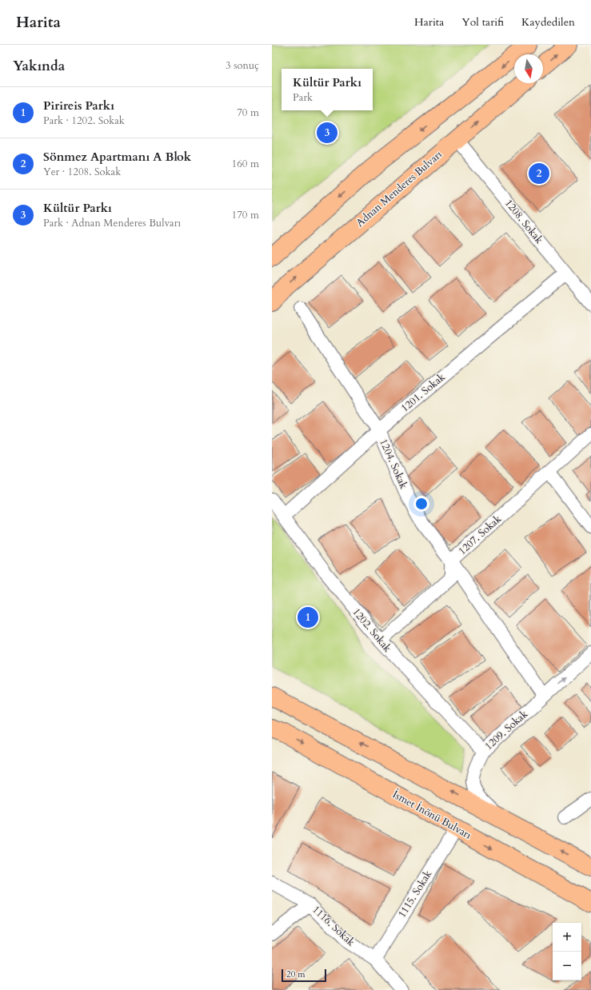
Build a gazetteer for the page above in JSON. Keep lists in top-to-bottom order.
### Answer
{
  "streets": {
    "main road": ["Adnan Menderes Bulvarı", "İsmet İnönü Bulvarı"],
    "street": [
      "1208. Sokak",
      "1201. Sokak",
      "1204. Sokak",
      "1207. Sokak",
      "1202. Sokak",
      "1209. Sokak",
      "1115. Sokak",
      "1116. Sokak"
    ]
  },
  "crossings": [
    ["Adnan Menderes Bulvarı", "1208. Sokak"],
    ["1208. Sokak", "1201. Sokak"],
    ["1201. Sokak", "1204. Sokak"],
    ["1201. Sokak", "1202. Sokak"],
    ["1204. Sokak", "1207. Sokak"],
    ["1204. Sokak", "1209. Sokak"],
    ["1207. Sokak", "1202. Sokak"],
    ["1202. Sokak", "1209. Sokak"],
    ["İsmet İnönü Bulvarı", "1115. Sokak"],
    ["1115. Sokak", "1116. Sokak"]
  ],
  "scale_bar": "20 m",
  "north": "bottom",
  "page": {
    "header": "Harita",
    "nav": ["Harita", "Yol tarifi", "Kaydedilen"],
    "heading": ["Yakında", "3 sonuç"],
    "popup": ["Kültür Parkı", "Park"],
    "list": [
      {
        "mark": "1",
        "name": "Pirireis Parkı",
        "note": "Park · 1202. Sokak",
        "value": "70 m"
      },
      {
        "mark": "2",
        "name": "Sönmez Apartmanı A Blok",
        "note": "Yer · 1208. Sokak",
        "value": "160 m"
      },
      {
        "mark": "3",
        "name": "Kültür Parkı",
        "note": "Park · Adnan Menderes Bulvarı",
        "value": "170 m"
      }
    ],
    "pins": ["3", "2", "1"],
    "map_buttons": ["+", "−"],
    "scale": "20 m"
  }
}
